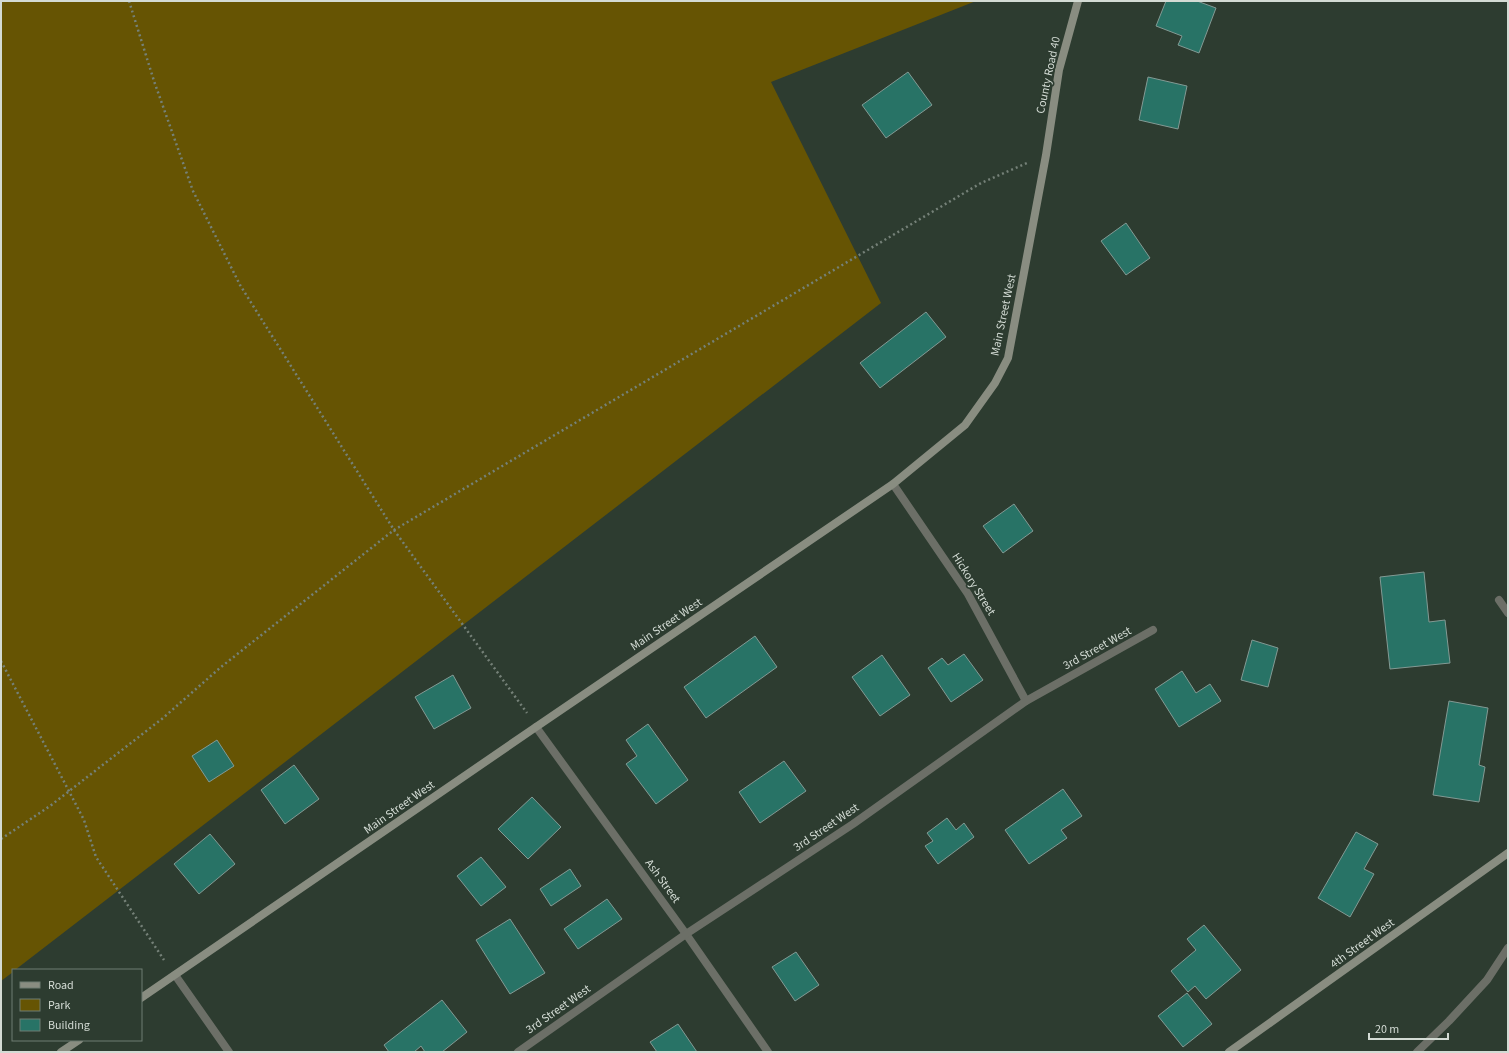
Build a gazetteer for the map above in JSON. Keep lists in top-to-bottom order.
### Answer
{
  "streets": {
    "street": [
      "County Road 40",
      "Main Street West",
      "Hickory Street",
      "3rd Street West",
      "Ash Street",
      "4th Street West"
    ]
  },
  "crossings": [
    ["County Road 40", "Main Street West"],
    ["Main Street West", "Hickory Street"],
    ["Main Street West", "Ash Street"],
    ["Hickory Street", "3rd Street West"],
    ["3rd Street West", "Ash Street"]
  ],
  "legend": ["Road", "Park", "Building"],
  "scale_bar": "20 m"
}
